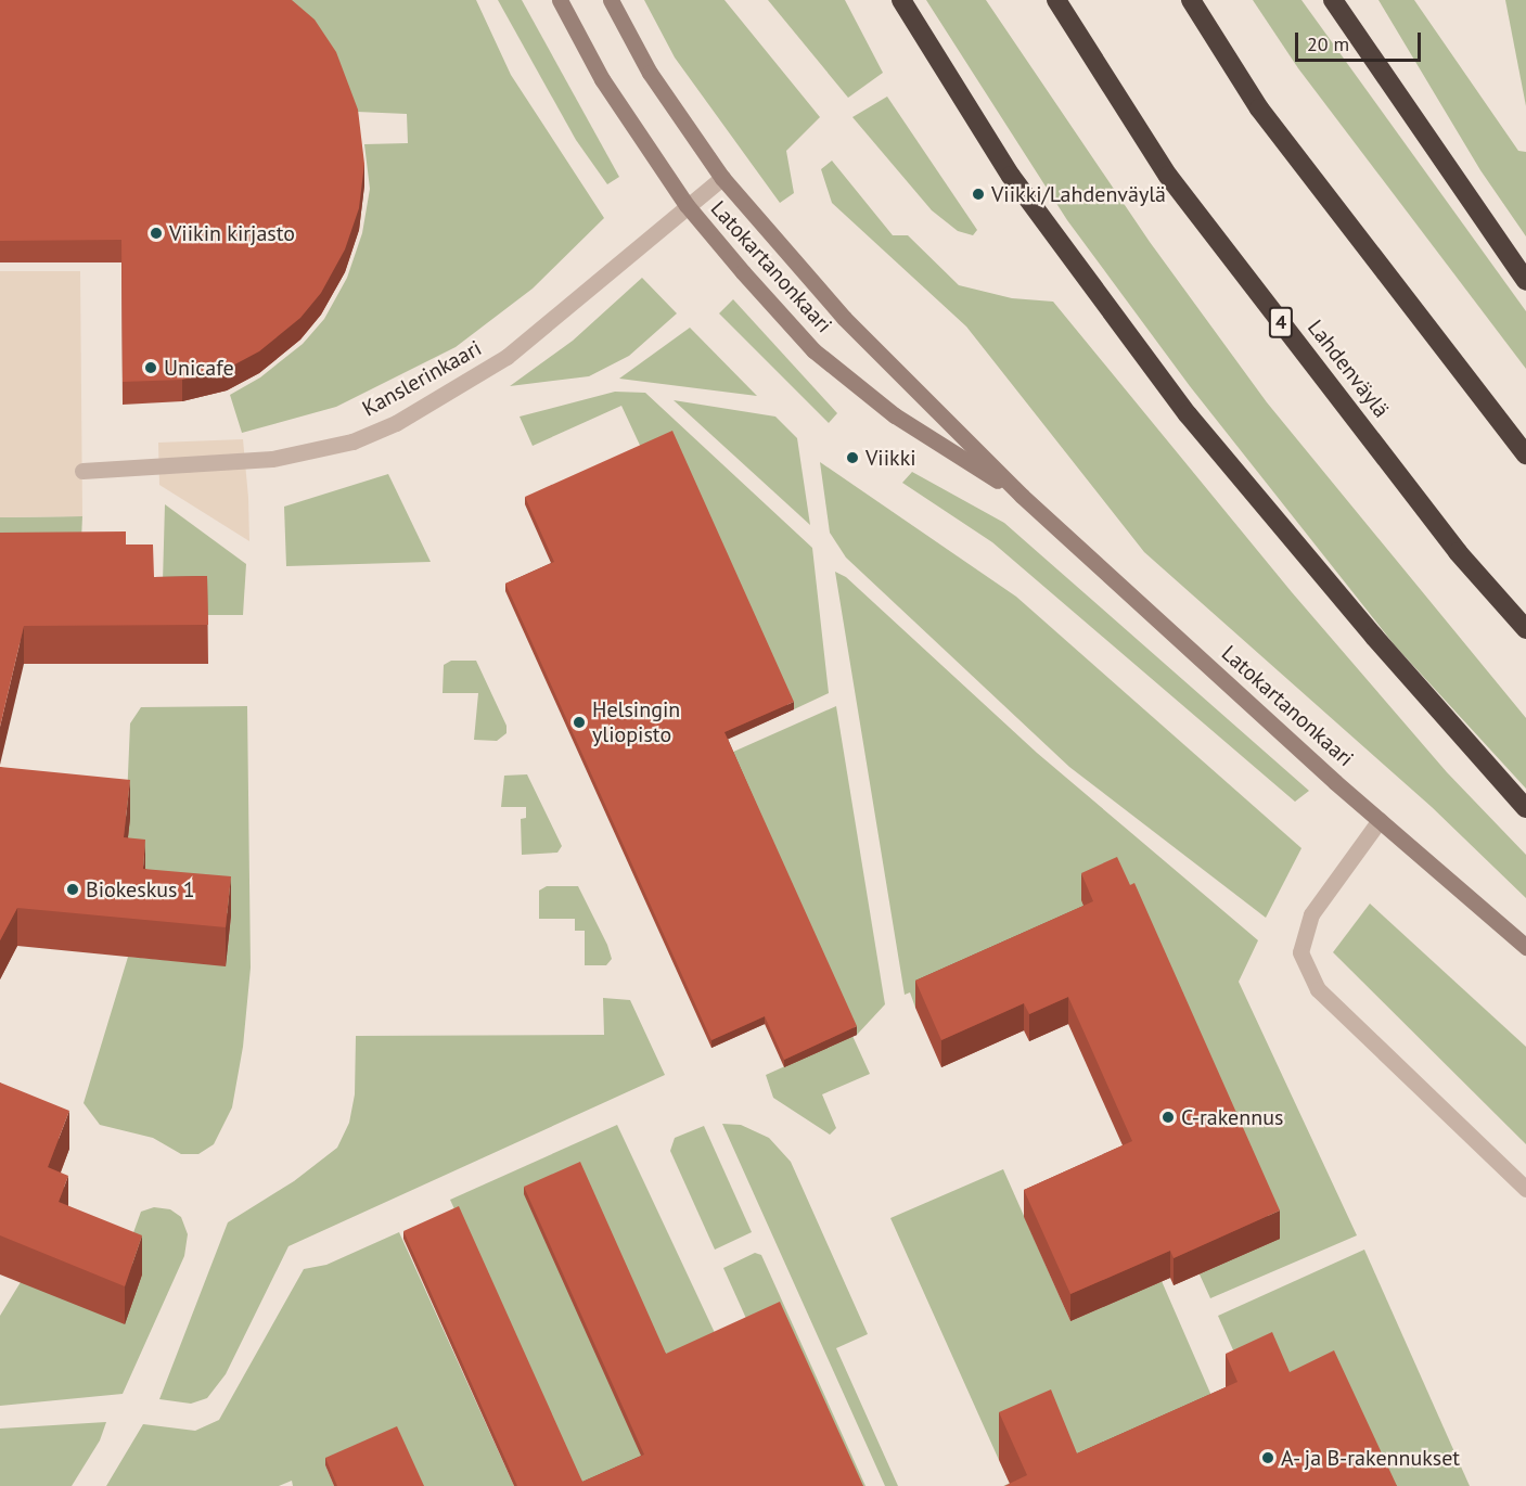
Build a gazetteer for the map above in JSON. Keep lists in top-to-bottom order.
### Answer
{
  "streets": {
    "highway": ["4", "Lahdenväylä"],
    "street": ["Latokartanonkaari", "Kanslerinkaari"]
  },
  "crossings": [
    ["Latokartanonkaari", "Kanslerinkaari"]
  ],
  "places": [
    "Viikki/Lahdenväylä",
    "Viikin kirjasto",
    "Unicafe",
    "Viikki",
    "Helsingin yliopisto",
    "Biokeskus 1",
    "C-rakennus",
    "A- ja B-rakennukset"
  ],
  "scale_bar": "20 m"
}
